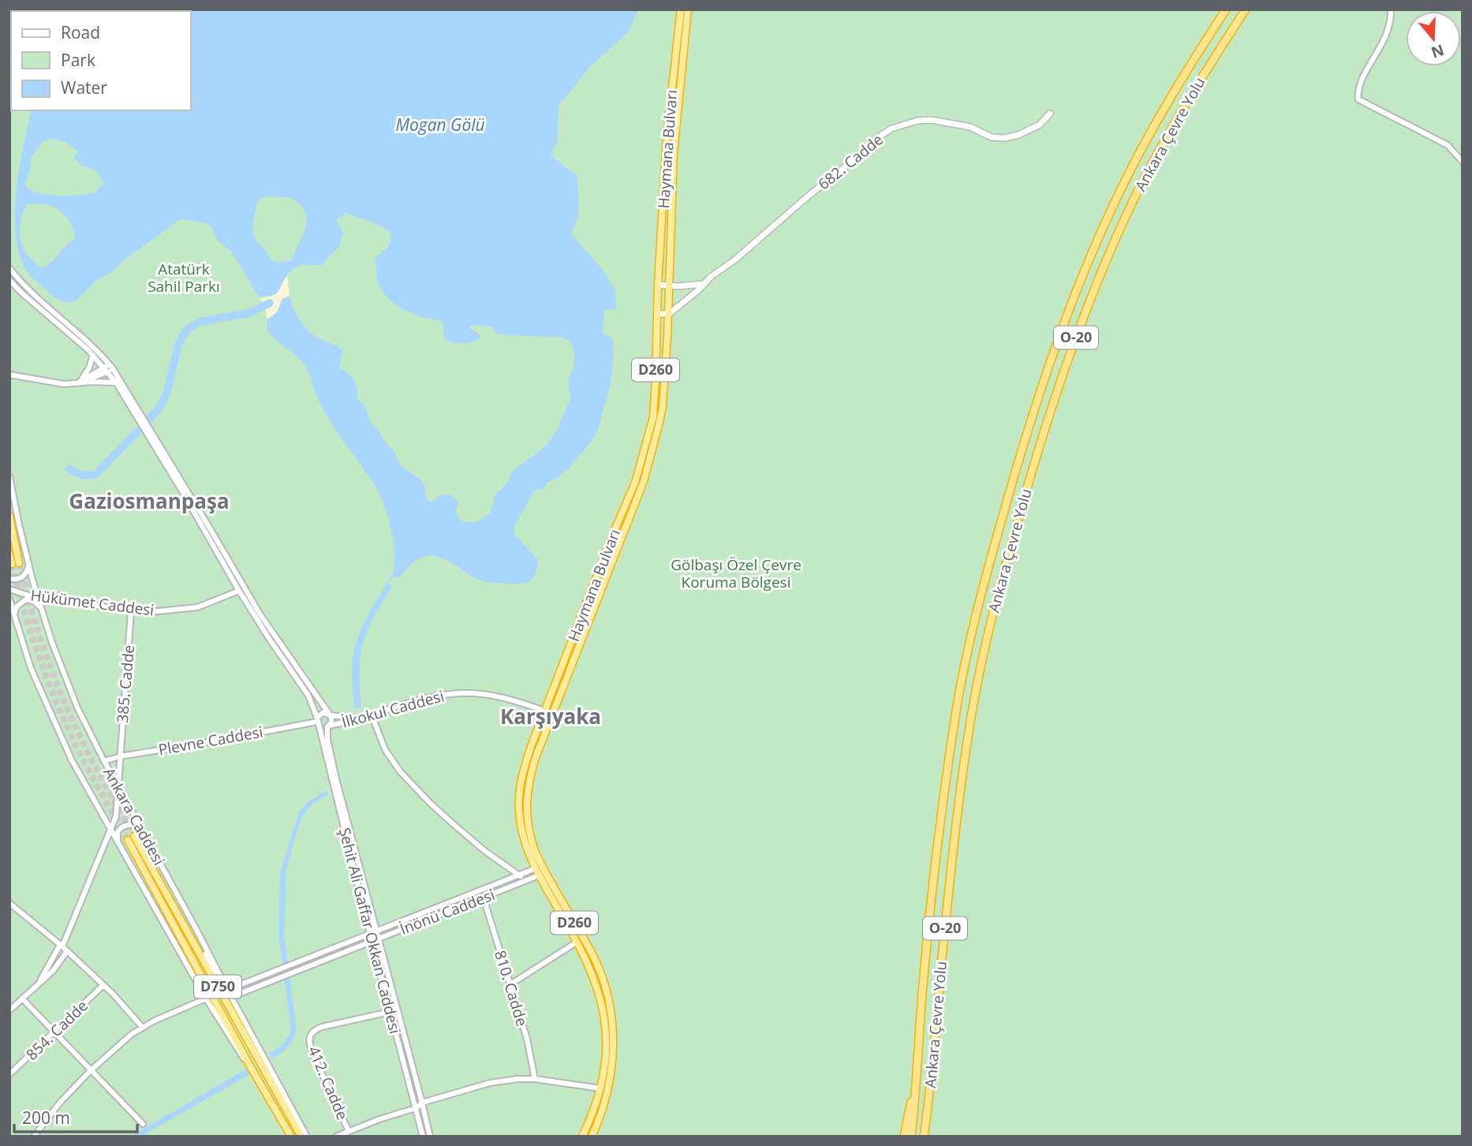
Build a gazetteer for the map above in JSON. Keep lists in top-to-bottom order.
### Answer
{
  "streets": {
    "highway": [
      "Ankara Çevre Yolu",
      "Haymana Bulvarı",
      "O-20",
      "D260",
      "D750"
    ],
    "main road": ["682. Cadde"],
    "street": [
      "Hükümet Caddesi",
      "385. Cadde",
      "İlkokul Caddesi",
      "Plevne Caddesi",
      "Ankara Caddesi",
      "İnönü Caddesi",
      "Şehit Ali Gaffar Okkan Caddesi",
      "810. Cadde",
      "854. Cadde",
      "412. Cadde"
    ]
  },
  "crossings": [
    ["Haymana Bulvarı", "682. Cadde"],
    ["Haymana Bulvarı", "İlkokul Caddesi"],
    ["Haymana Bulvarı", "İnönü Caddesi"],
    ["Hükümet Caddesi", "385. Cadde"],
    ["Hükümet Caddesi", "Ankara Caddesi"],
    ["Hükümet Caddesi", "Şehit Ali Gaffar Okkan Caddesi"],
    ["385. Cadde", "Plevne Caddesi"],
    ["385. Cadde", "Ankara Caddesi"],
    ["İlkokul Caddesi", "Plevne Caddesi"],
    ["İlkokul Caddesi", "Şehit Ali Gaffar Okkan Caddesi"],
    ["Plevne Caddesi", "Ankara Caddesi"],
    ["Plevne Caddesi", "Şehit Ali Gaffar Okkan Caddesi"],
    ["Ankara Caddesi", "D750"],
    ["İnönü Caddesi", "Şehit Ali Gaffar Okkan Caddesi"],
    ["İnönü Caddesi", "810. Cadde"],
    ["Şehit Ali Gaffar Okkan Caddesi", "412. Cadde"]
  ],
  "districts": ["Gaziosmanpaşa", "Karşıyaka"],
  "water": ["Mogan Gölü"],
  "parks": ["Atatürk Sahil Parkı", "Gölbaşı Özel Çevre Koruma Bölgesi"],
  "legend": ["Road", "Park", "Water"],
  "scale_bar": "200 m",
  "north": "bottom"
}
